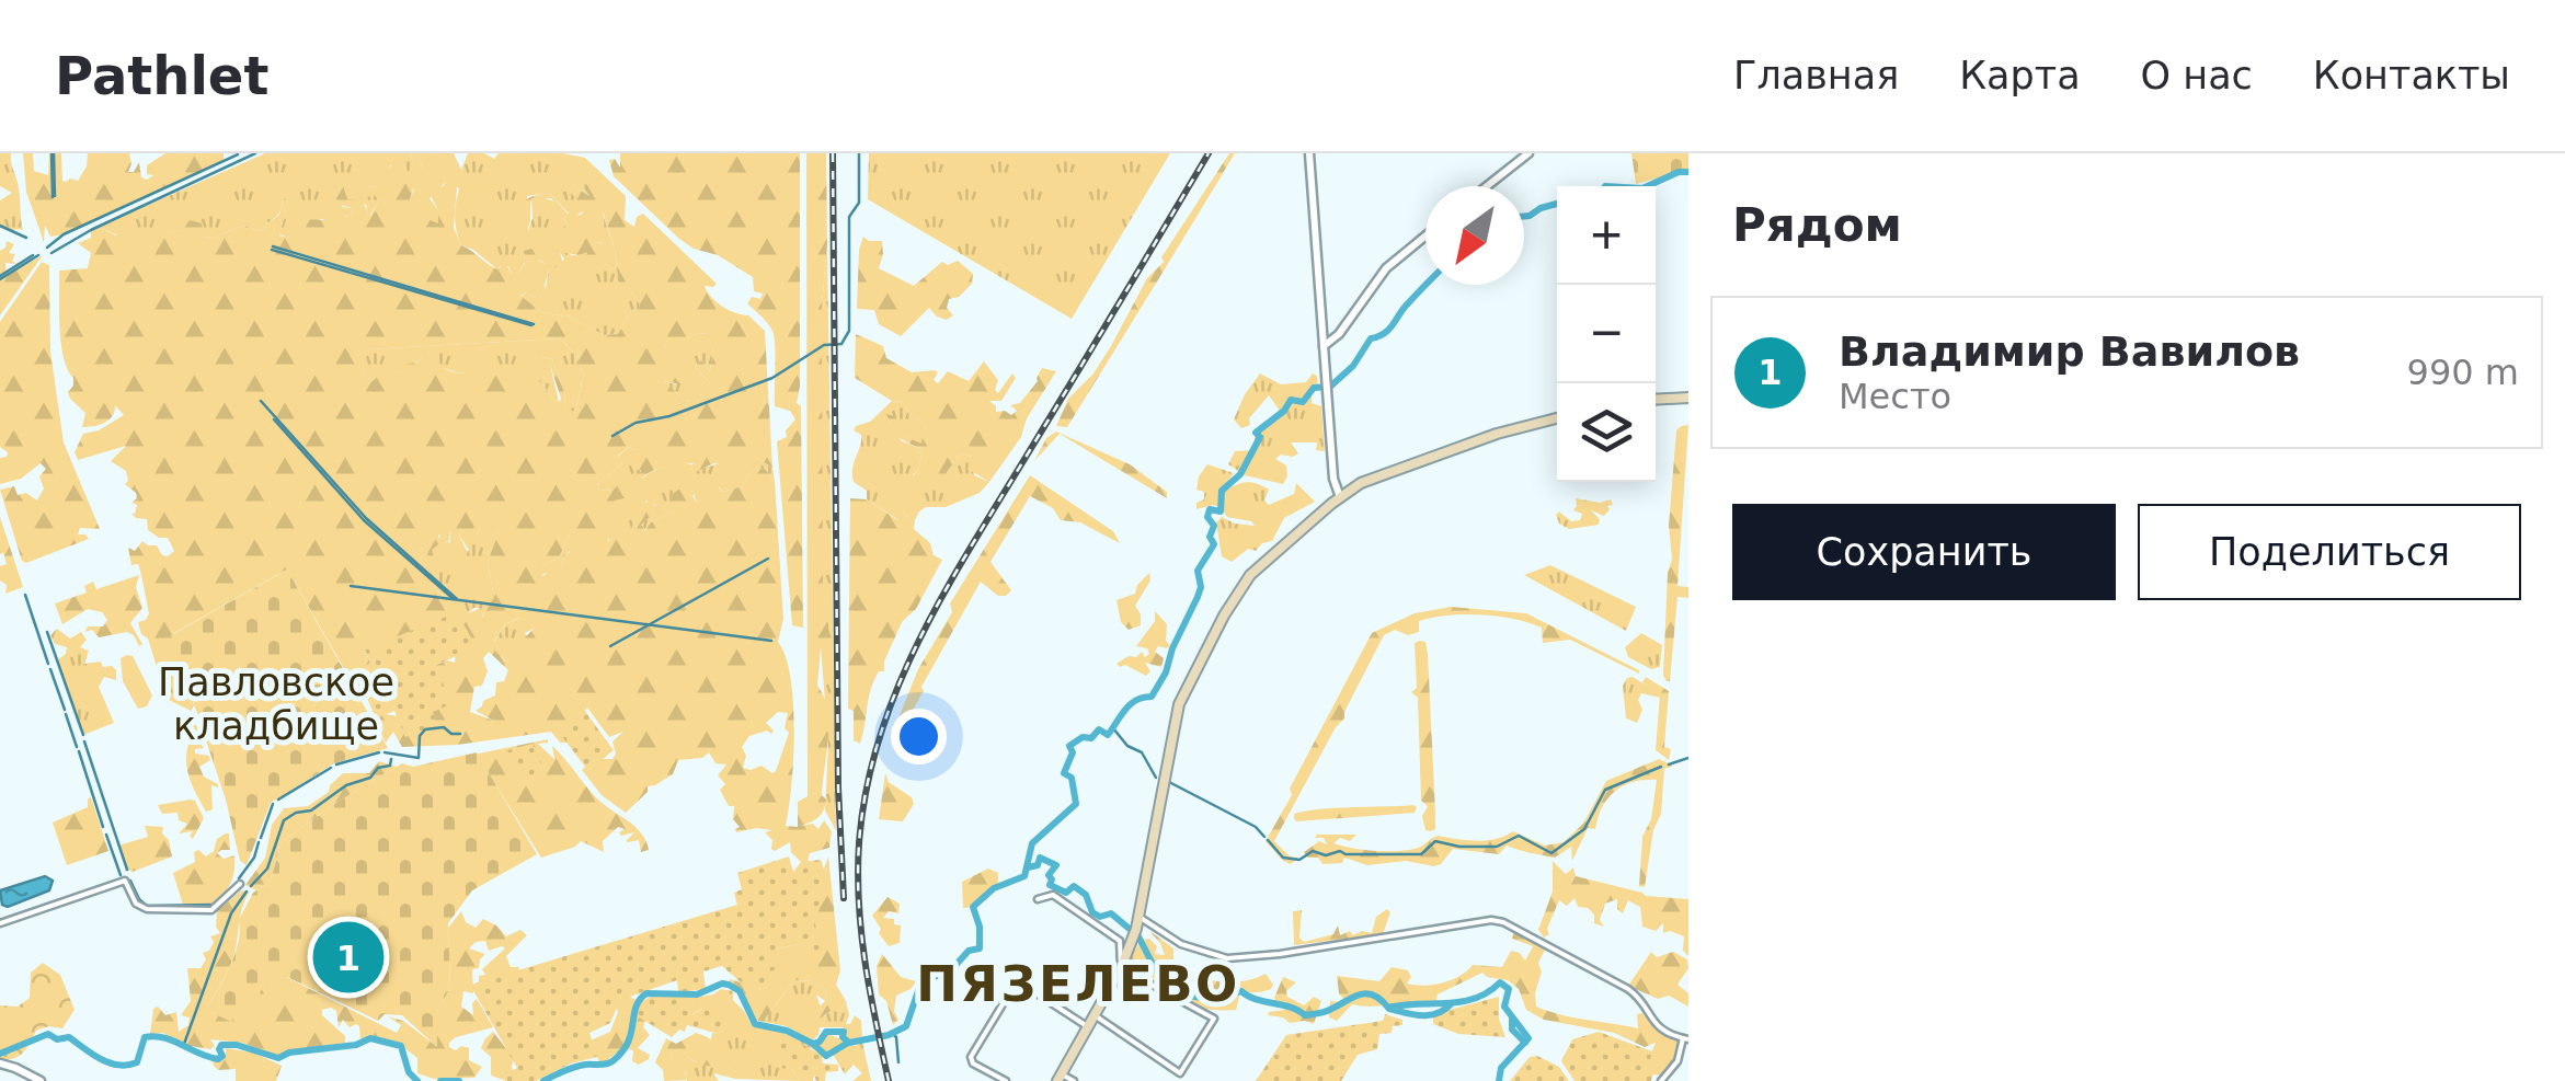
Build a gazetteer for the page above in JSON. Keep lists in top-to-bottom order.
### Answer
{
  "districts": ["ПЯЗЕЛЕВО"],
  "parks": ["Павловское кладбище"],
  "north": "bottom left",
  "page": {
    "header": "Pathlet",
    "nav": [
      "Главная",
      "Карта",
      "О нас",
      "Контакты"
    ],
    "heading": "Рядом",
    "map_buttons": ["+", "−"],
    "list": [
      {
        "mark": "1",
        "name": "Владимир Вавилов",
        "note": "Место",
        "value": "990 m"
      }
    ],
    "buttons": ["Сохранить", "Поделиться"],
    "pins": "1"
  }
}
